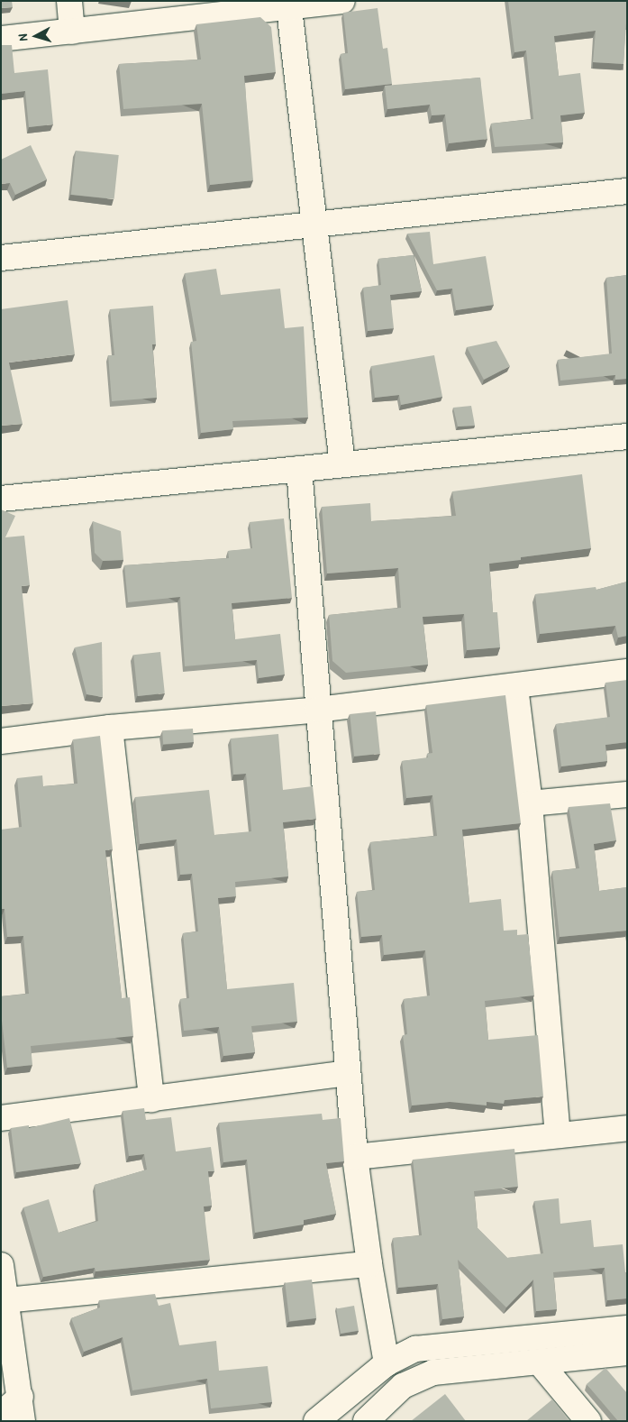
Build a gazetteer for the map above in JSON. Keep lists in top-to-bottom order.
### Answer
{
  "north": "left"
}
